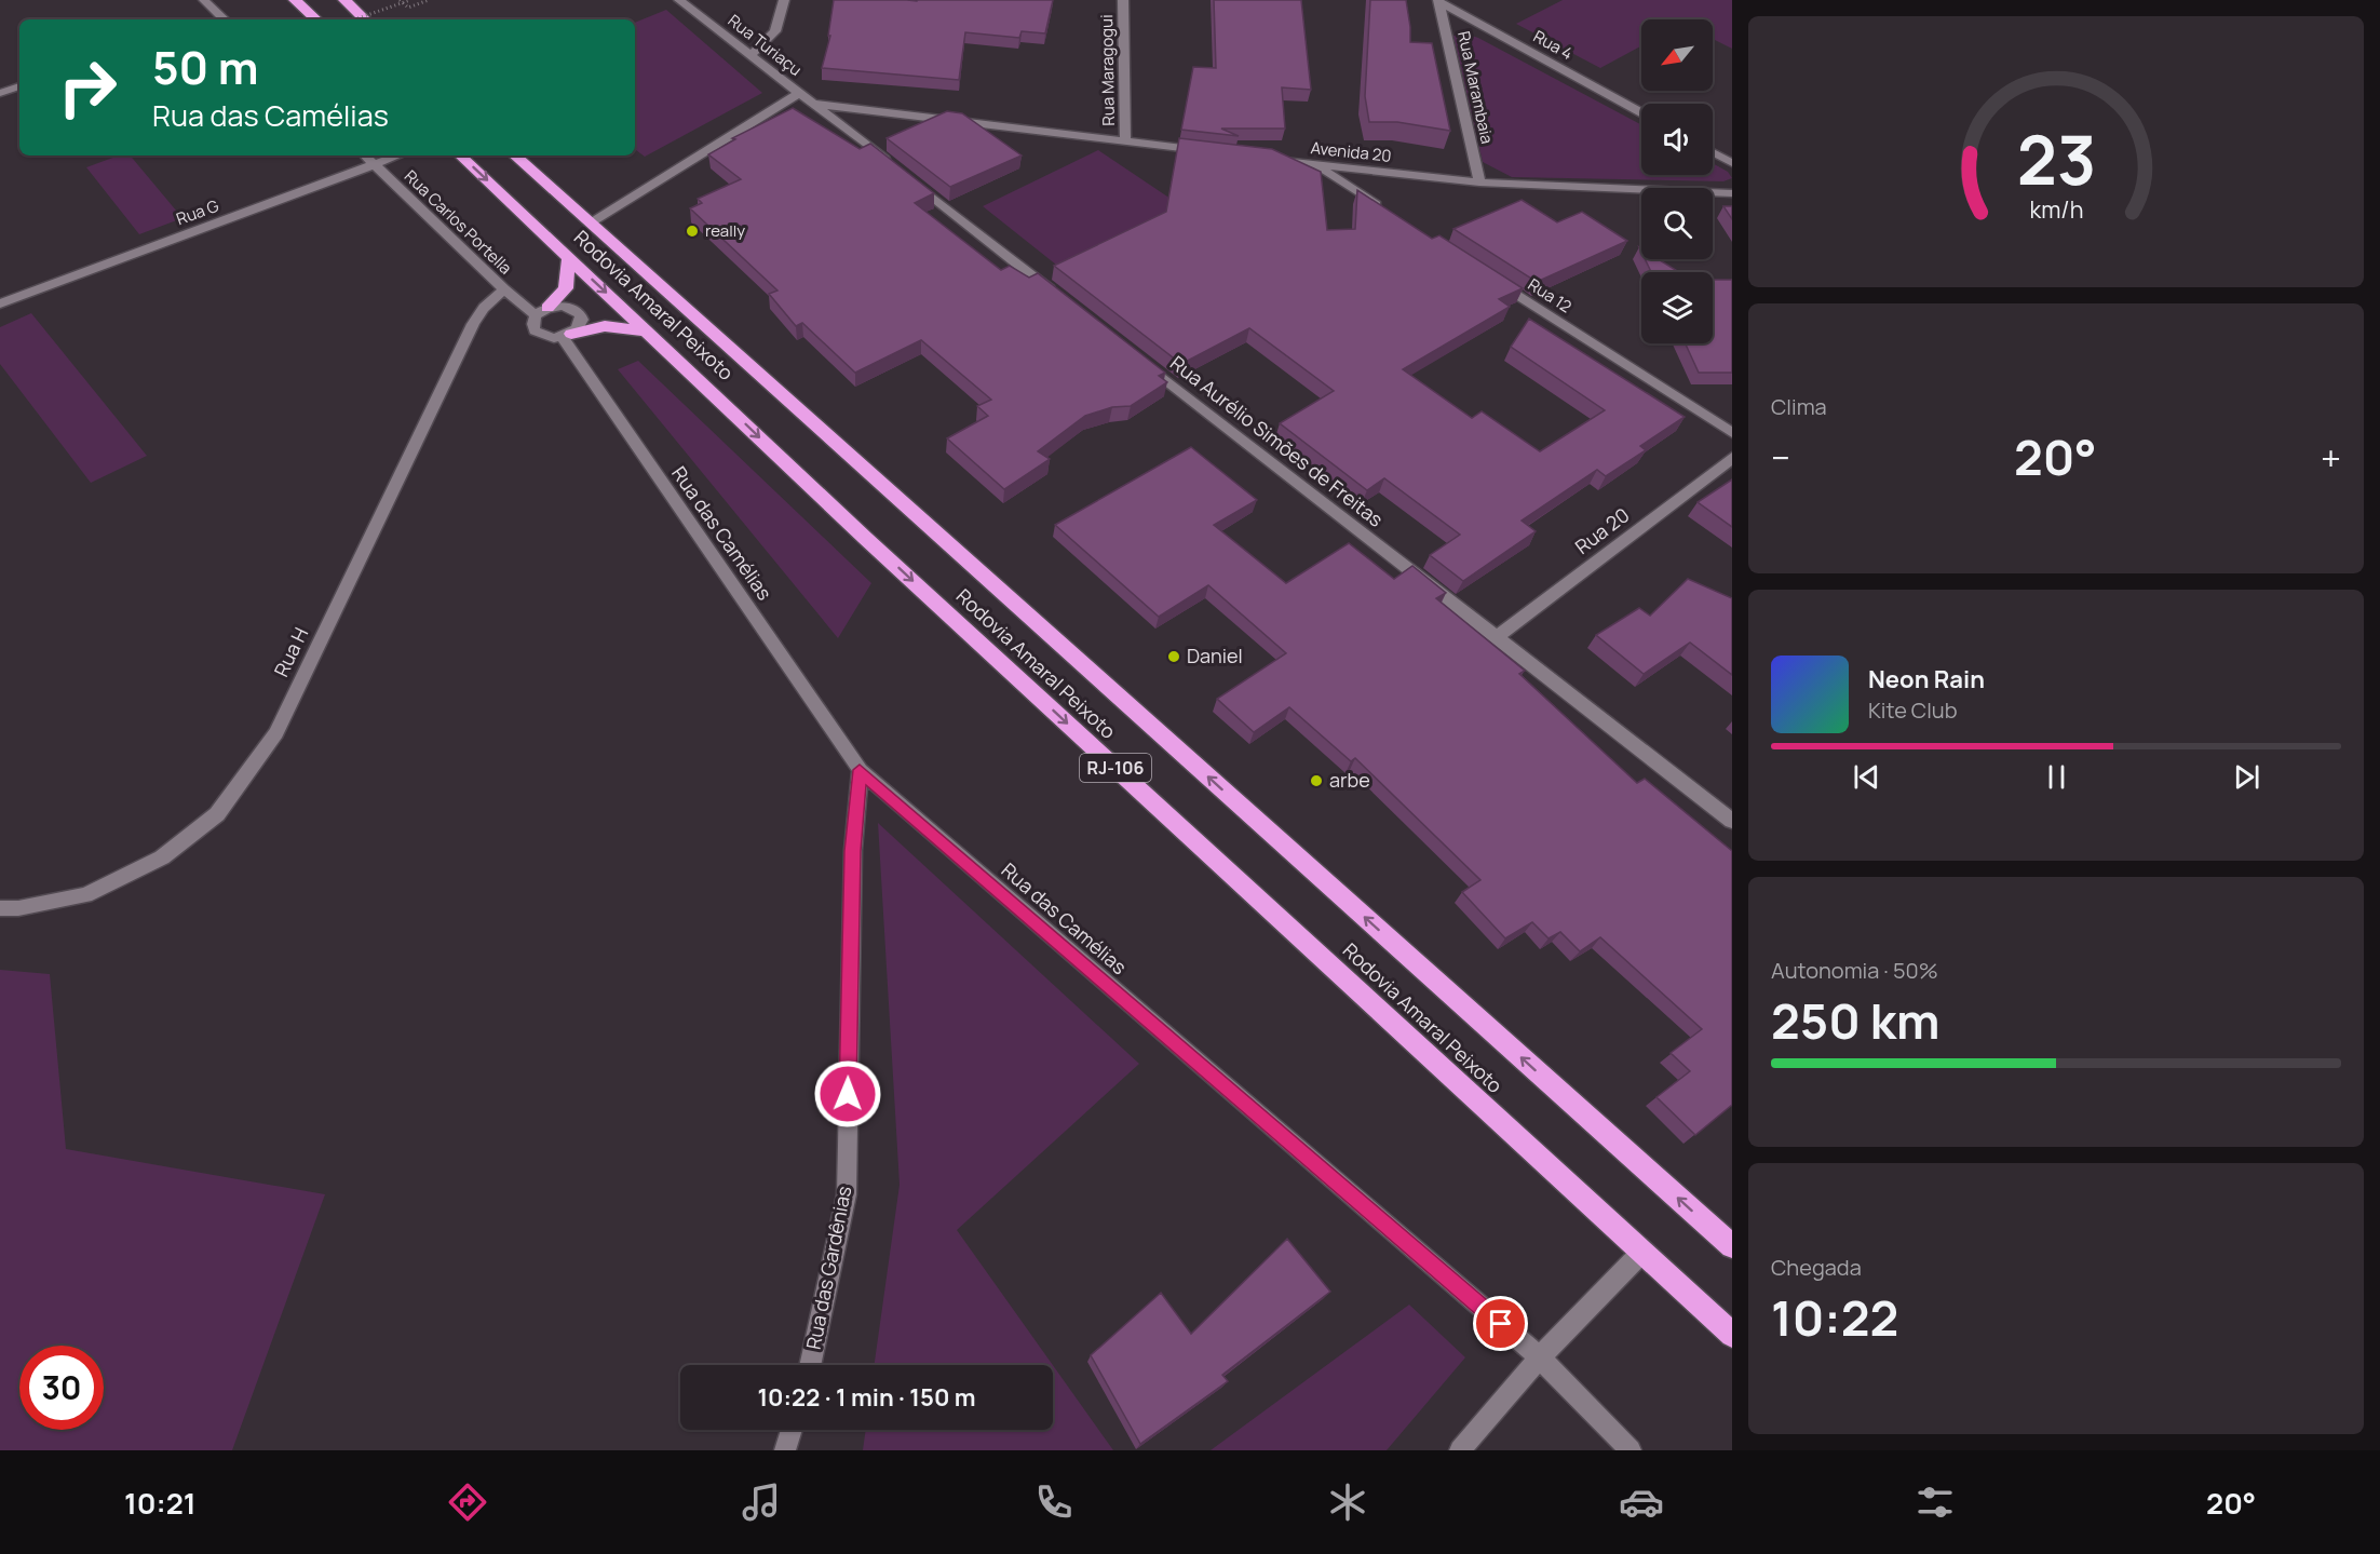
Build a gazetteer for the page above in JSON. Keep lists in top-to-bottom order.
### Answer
{
  "streets": {
    "highway": ["Rodovia Amaral Peixoto", "RJ-106"],
    "street": [
      "Rua Turiaçu",
      "Rua 4",
      "Rua Maragogui",
      "Rua Marambaia",
      "Avenida 20",
      "Rua G",
      "Rua Carlos Portella",
      "Rua 12",
      "Rua Aurélio Simões de Freitas",
      "Rua 20",
      "Rua das Camélias",
      "Rua H",
      "Rua das Gardênias"
    ]
  },
  "crossings": [
    ["Rua 4", "Rua Marambaia"],
    ["Rua Marambaia", "Avenida 20"],
    ["Rua G", "Rua Carlos Portella"],
    ["Rua Carlos Portella", "Rua H"],
    ["Rua Aurélio Simões de Freitas", "Rua 20"],
    ["Rua das Camélias", "Rua das Gardênias"]
  ],
  "places": ["really", "Daniel", "arbe"],
  "north": "bottom left",
  "page": {
    "turn": ["50 m", "Rua das Camélias"],
    "tile": [
      "Clima",
      ["Autonomia · 50%", "250 km"],
      ["Chegada", "10:22"]
    ],
    "heat": ["−", "20°", "+"],
    "song": ["Neon Rain", "Kite Club"],
    "limit": "30",
    "trip": "10:22 · 1 min · 150 m",
    "tabs": ["10:21", "20°"],
    "gauge": ["23", "km/h"]
  }
}
